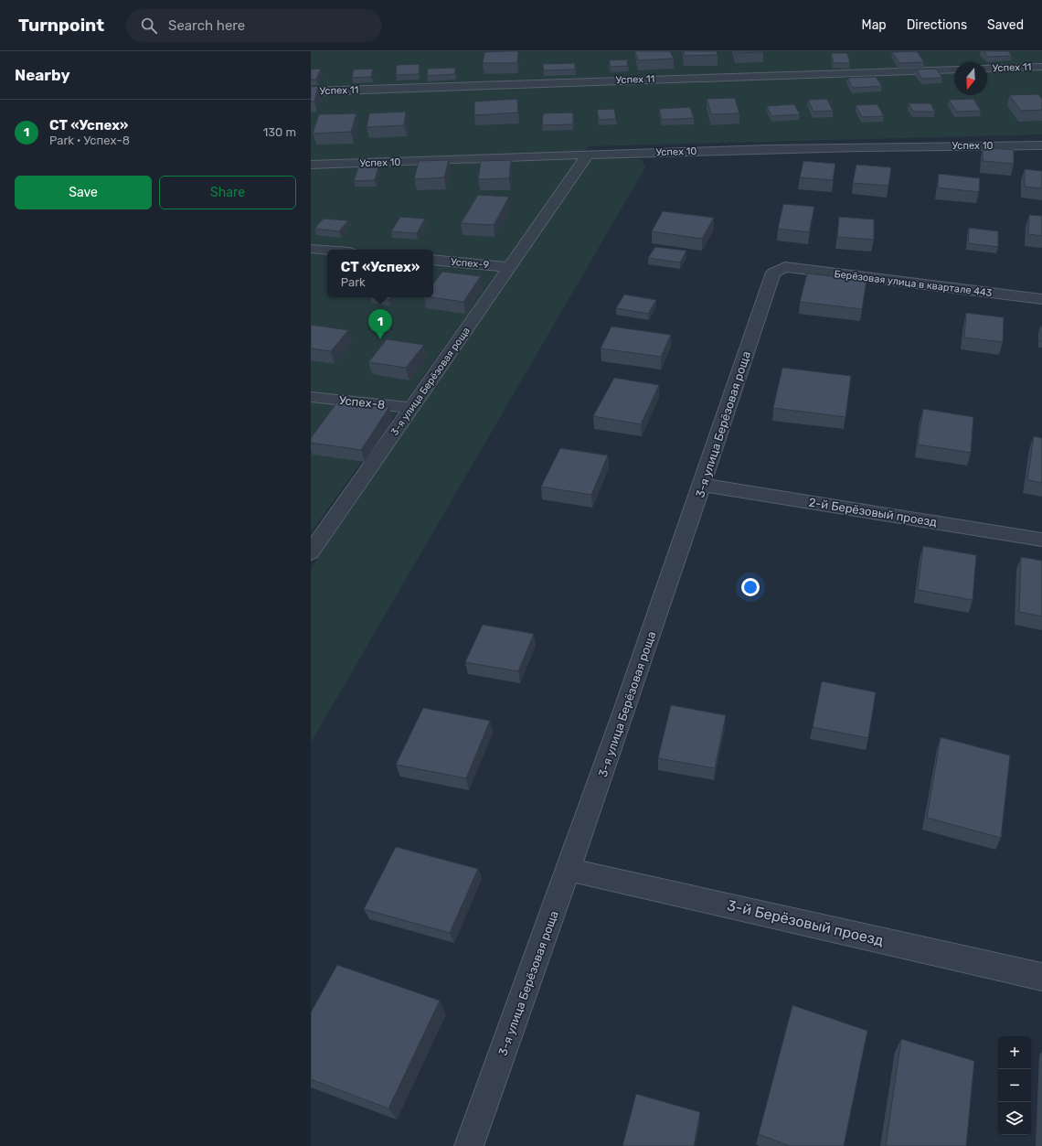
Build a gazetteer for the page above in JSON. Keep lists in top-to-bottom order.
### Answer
{
  "streets": {
    "street": [
      "Успех 11",
      "Успех 10",
      "Успех-9",
      "Берёзовая улица в квартале 443",
      "3-я улица Берёзовая роща",
      "Успех-8",
      "2-й Берёзовый проезд",
      "3-й Берёзовый проезд"
    ]
  },
  "crossings": [
    ["Успех 10", "3-я улица Берёзовая роща"],
    ["Успех-9", "3-я улица Берёзовая роща"],
    ["Берёзовая улица в квартале 443", "3-я улица Берёзовая роща"],
    ["3-я улица Берёзовая роща", "Успех-8"],
    ["3-я улица Берёзовая роща", "2-й Берёзовый проезд"],
    ["3-я улица Берёзовая роща", "3-й Берёзовый проезд"]
  ],
  "north": "bottom",
  "page": {
    "header": "Turnpoint",
    "search": "Search here",
    "nav": ["Map", "Directions", "Saved"],
    "heading": "Nearby",
    "list": [
      {
        "mark": "1",
        "name": "СТ «Успех»",
        "note": "Park · Успех-8",
        "value": "130 m"
      }
    ],
    "buttons": ["Save", "Share"],
    "popup": ["СТ «Успех»", "Park"],
    "pins": "1",
    "map_buttons": ["+", "−"]
  }
}
